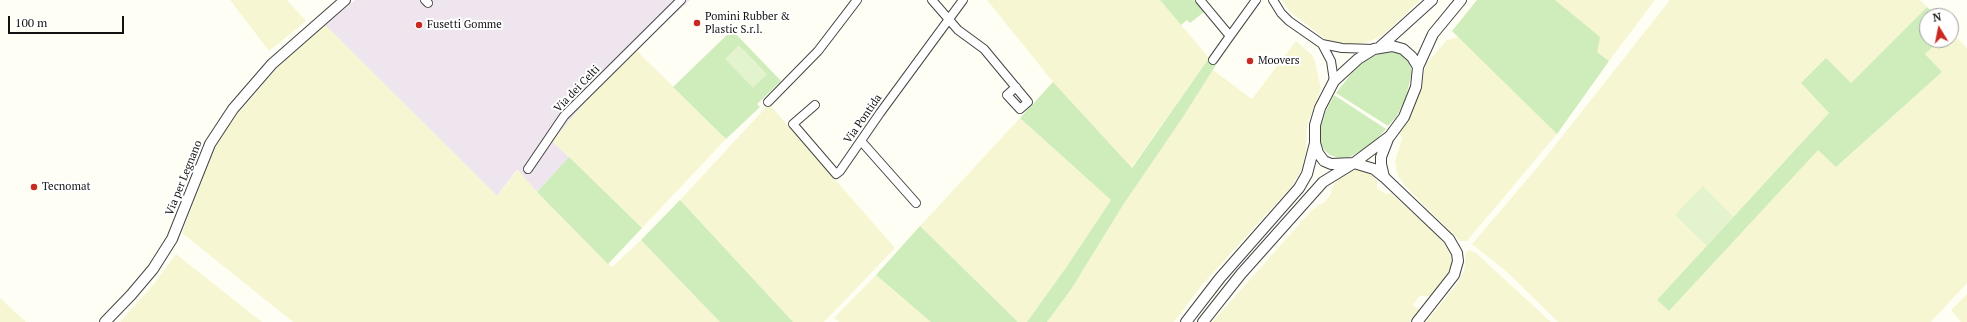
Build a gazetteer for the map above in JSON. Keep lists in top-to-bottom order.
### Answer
{
  "streets": {
    "street": ["Via dei Celti", "Via Pontida", "Via per Legnano"]
  },
  "places": [
    "Pomini Rubber & Plastic S.r.l.",
    "Fusetti Gomme",
    "Moovers",
    "Tecnomat"
  ],
  "scale_bar": "100 m",
  "north": "top"
}
